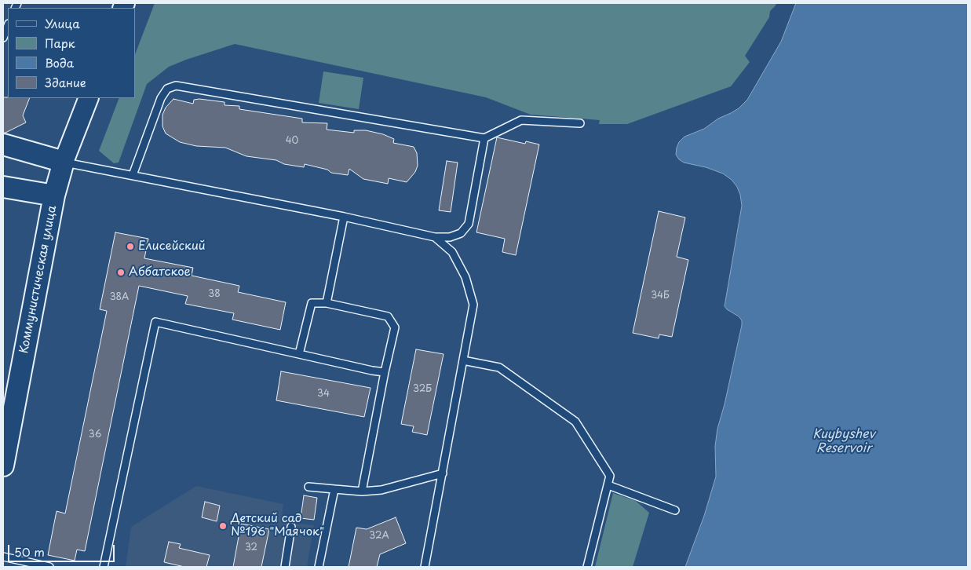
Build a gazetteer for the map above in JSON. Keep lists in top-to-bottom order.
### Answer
{
  "streets": {
    "main road": ["Коммунистическая улица"]
  },
  "water": ["Kuybyshev Reservoir"],
  "places": ["Елисейский", "Аббатское", "Детский сад №196 \"Маячок\""],
  "house_numbers": [
    "40",
    "38",
    "34Б",
    "38А",
    "32Б",
    "34",
    "36",
    "32А",
    "32"
  ],
  "legend": [
    "Улица",
    "Парк",
    "Вода",
    "Здание"
  ],
  "scale_bar": "50 m"
}
